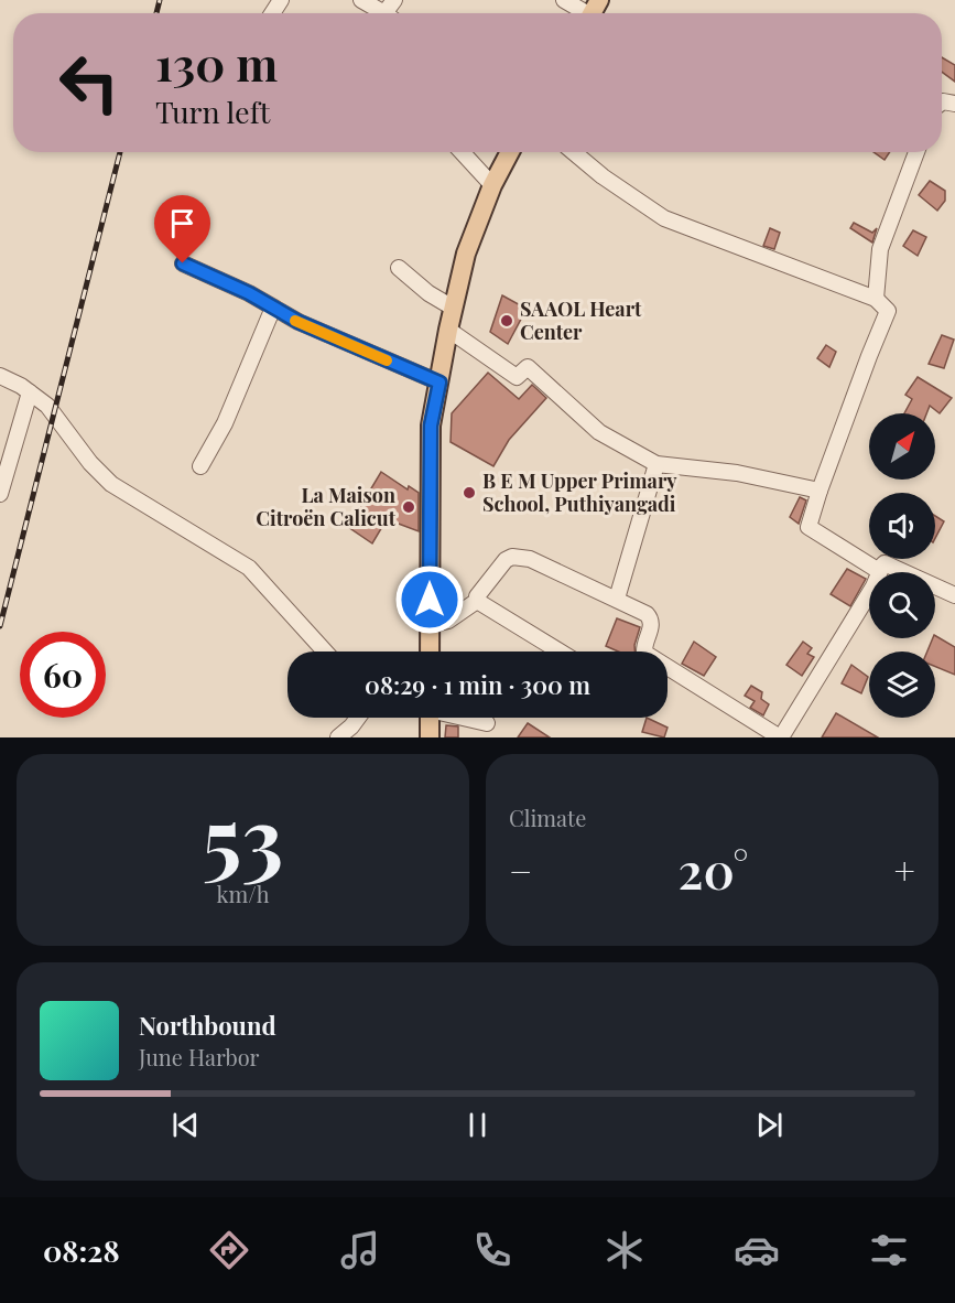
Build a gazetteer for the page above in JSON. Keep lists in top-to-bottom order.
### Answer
{
  "places": ["SAAOL Heart Center", "B E M Upper Primary School, Puthiyangadi", "La Maison Citroën Calicut"],
  "north": "top right",
  "page": {
    "turn": ["130 m", "Turn left"],
    "limit": "60",
    "trip": "08:29 · 1 min · 300 m",
    "tile": [
      ["53", "km/h"],
      "Climate"
    ],
    "heat": ["−", "20°", "+"],
    "song": ["Northbound", "June Harbor"],
    "tabs": "08:28"
  }
}
